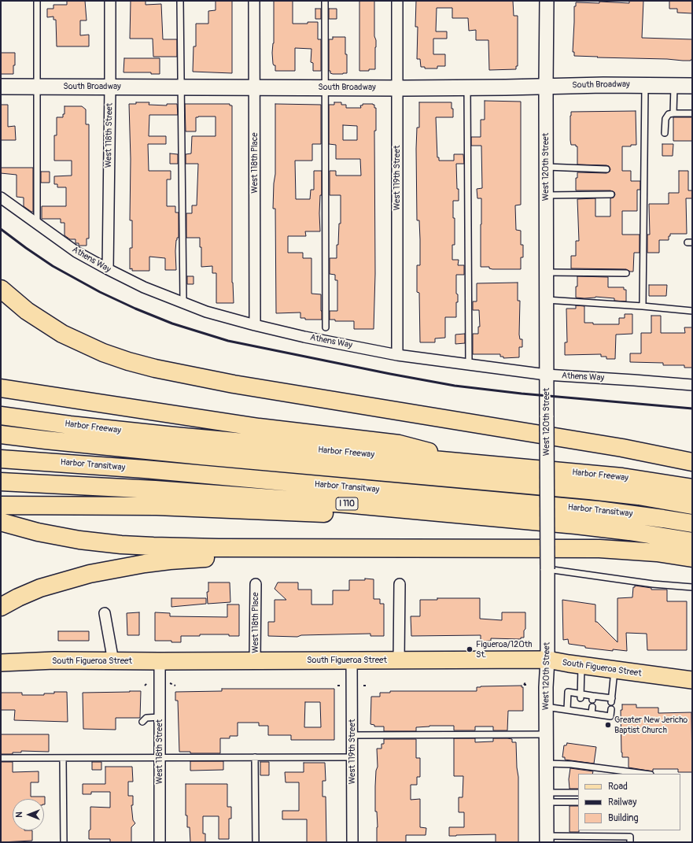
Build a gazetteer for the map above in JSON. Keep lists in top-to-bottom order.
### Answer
{
  "streets": {
    "highway": ["Harbor Freeway", "Harbor Transitway", "I 110"],
    "main road": ["South Broadway", "South Figueroa Street"],
    "street": [
      "West 118th Street",
      "West 118th Place",
      "West 120th Street",
      "West 119th Street",
      "Athens Way"
    ]
  },
  "crossings": [
    ["South Broadway", "West 118th Street"],
    ["South Broadway", "West 118th Place"],
    ["South Broadway", "West 120th Street"],
    ["South Broadway", "West 119th Street"],
    ["West 118th Street", "Athens Way"],
    ["West 118th Street", "South Figueroa Street"],
    ["West 118th Place", "Athens Way"],
    ["West 118th Place", "South Figueroa Street"],
    ["West 120th Street", "Athens Way"],
    ["West 120th Street", "South Figueroa Street"],
    ["West 119th Street", "Athens Way"],
    ["West 119th Street", "South Figueroa Street"]
  ],
  "places": ["Figueroa/120th St.", "Greater New Jericho Baptist Church"],
  "legend": ["Road", "Railway", "Building"],
  "north": "left"
}
